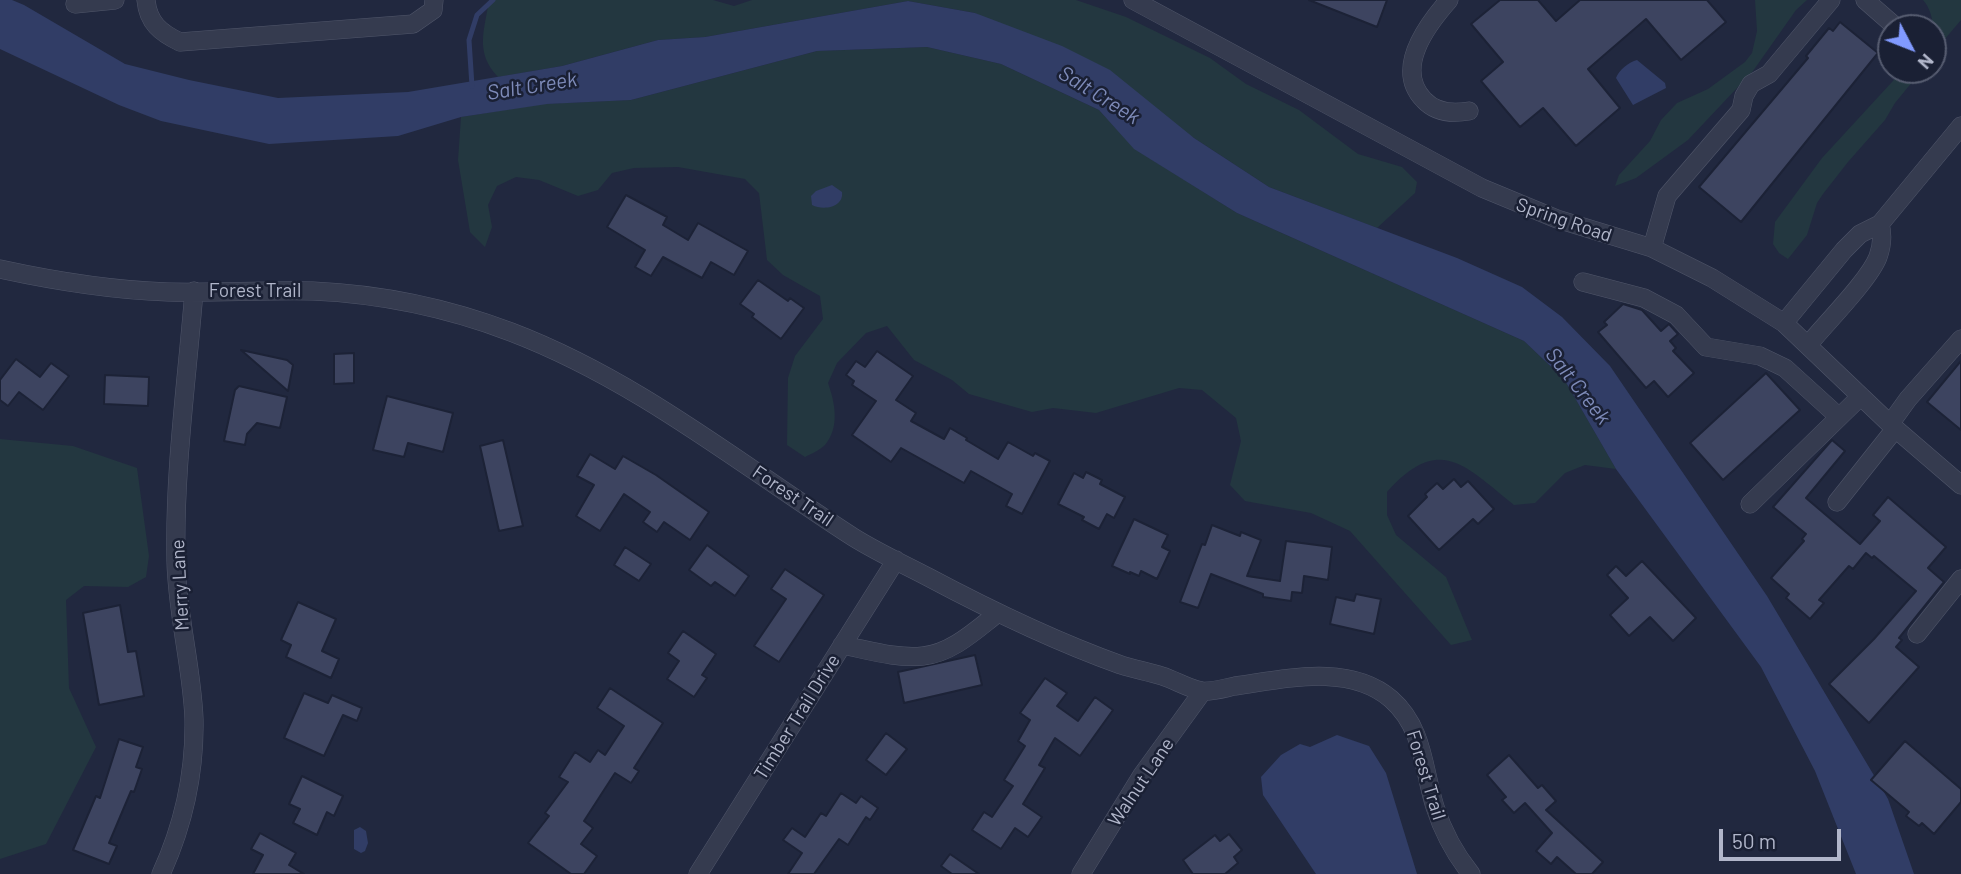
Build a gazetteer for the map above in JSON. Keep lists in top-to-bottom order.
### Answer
{
  "streets": {
    "street": [
      "Spring Road",
      "Forest Trail",
      "Merry Lane",
      "Timber Trail Drive",
      "Walnut Lane"
    ]
  },
  "crossings": [
    ["Forest Trail", "Merry Lane"],
    ["Forest Trail", "Timber Trail Drive"],
    ["Forest Trail", "Walnut Lane"]
  ],
  "water": ["Salt Creek"],
  "scale_bar": "50 m",
  "north": "bottom right"
}
